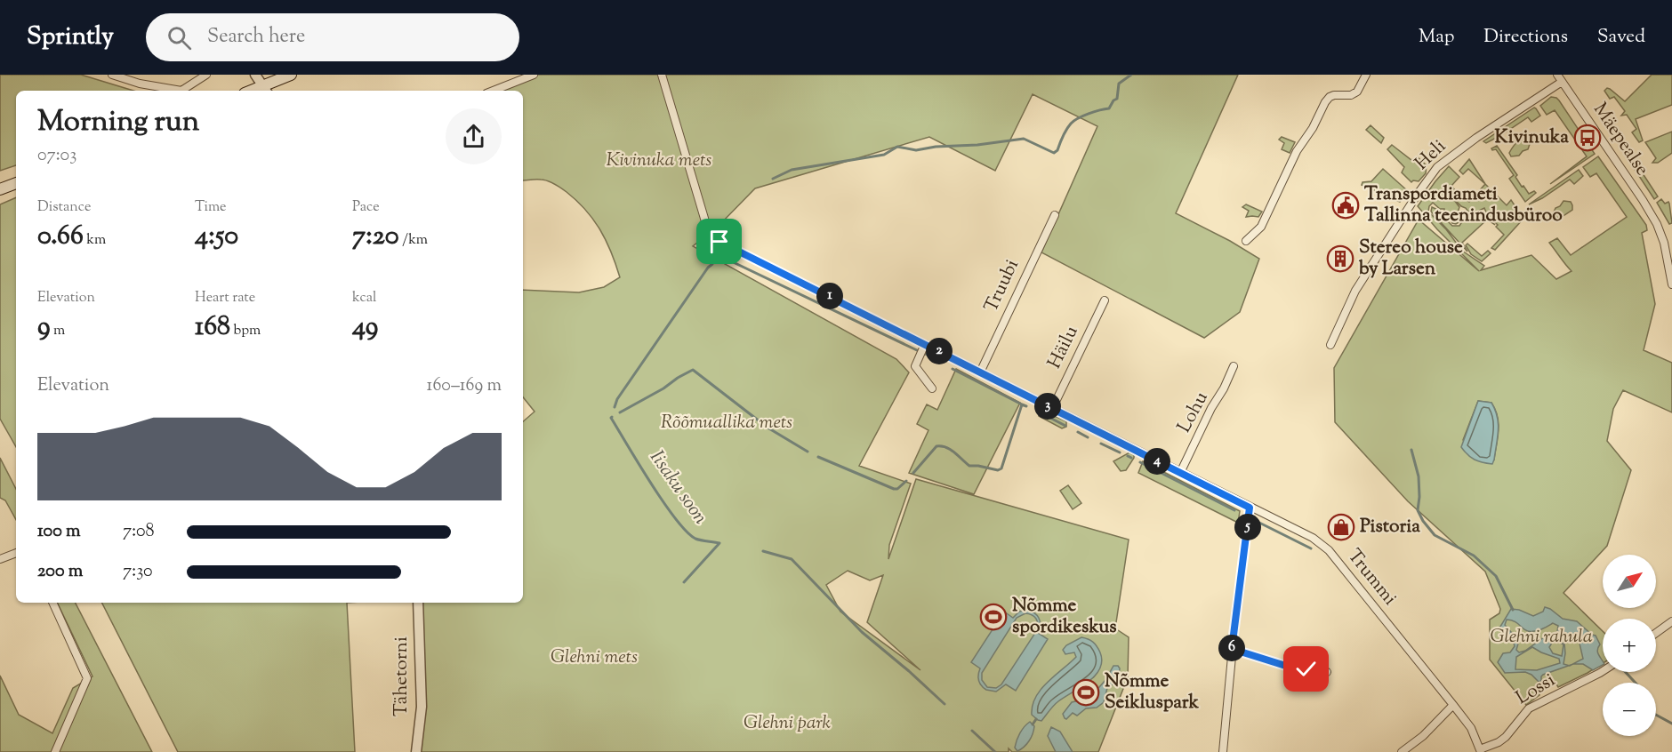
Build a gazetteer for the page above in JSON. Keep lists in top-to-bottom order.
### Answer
{
  "streets": {
    "street": [
      "Mäepealse",
      "Heli",
      "Truubi",
      "Häilu",
      "Lohu",
      "Trummi",
      "Tähetorni",
      "Lossi"
    ]
  },
  "crossings": [
    ["Mäepealse", "Heli"],
    ["Truubi", "Trummi"],
    ["Häilu", "Trummi"],
    ["Lohu", "Trummi"],
    ["Trummi", "Lossi"]
  ],
  "water": ["Iisaku soon"],
  "parks": [
    "Kivinuka mets",
    "Rõõmuallika mets",
    "Glehni rahula",
    "Glehni mets",
    "Glehni park"
  ],
  "places": {
    "bus stop": ["Kivinuka"],
    "public building": ["Transpordiameti Tallinna teenindusbüroo"],
    "building": ["Stereo house by Larsen"],
    "shop": ["Pistoria"],
    "sports": ["Nõmme spordikeskus", "Nõmme Seikluspark"]
  },
  "north": "top right",
  "page": {
    "header": "Sprintly",
    "search": "Search here",
    "nav": ["Map", "Directions", "Saved"],
    "heading": ["Morning run", "07:03"],
    "stats": [
      ["Distance", "0.66 km"],
      ["Time", "4:50"],
      ["Pace", "7:20 /km"],
      ["Elevation", "9 m"],
      ["Heart rate", "168 bpm"],
      ["kcal", "49"]
    ],
    "pins": [
      "1",
      "2",
      "3",
      "4",
      "5",
      "6"
    ],
    "chart": ["Elevation", "160–169 m"],
    "list": [
      {
        "name": "100 m",
        "note": "7:08"
      },
      {
        "name": "200 m",
        "note": "7:30"
      }
    ],
    "map_buttons": ["+", "−"]
  }
}
